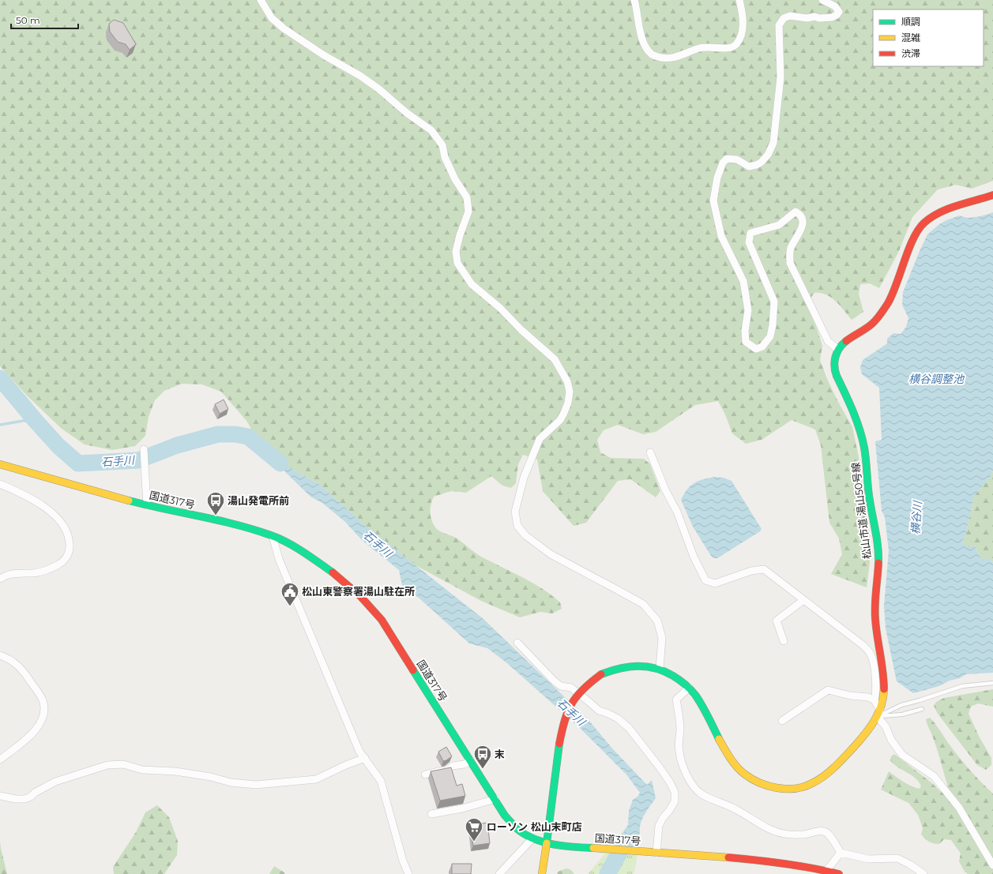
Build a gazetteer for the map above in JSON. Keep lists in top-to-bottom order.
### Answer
{
  "streets": {
    "main road": ["国道317号", "松山市道 湯山50号線"]
  },
  "water": ["横谷調整池", "石手川", "横谷川"],
  "places": {
    "bus stop": ["湯山発電所前", "末"],
    "public building": ["松山東警察署湯山駐在所"],
    "supermarket": ["ローソン 松山末町店"]
  },
  "legend": ["順調", "混雑", "渋滞"],
  "scale_bar": "50 m"
}
